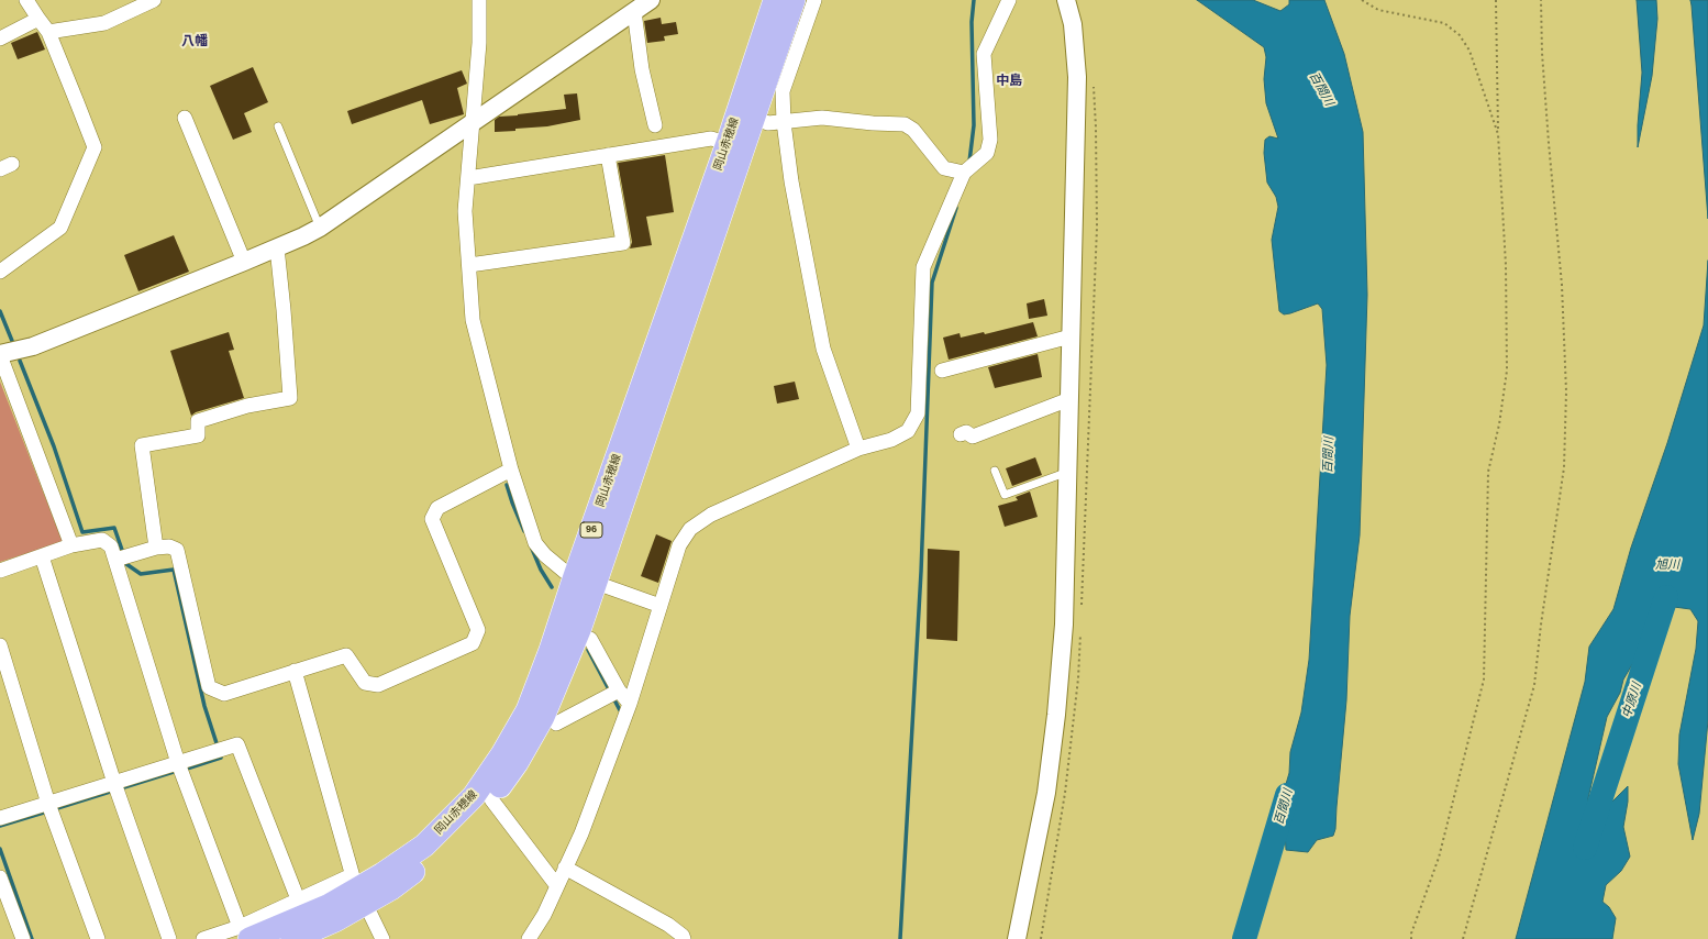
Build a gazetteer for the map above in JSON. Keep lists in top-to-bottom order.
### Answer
{
  "streets": {
    "main road": ["岡山赤穂線", "96"]
  },
  "districts": ["八幡", "中島"],
  "water": ["百間川", "旭川", "中原川"]
}
